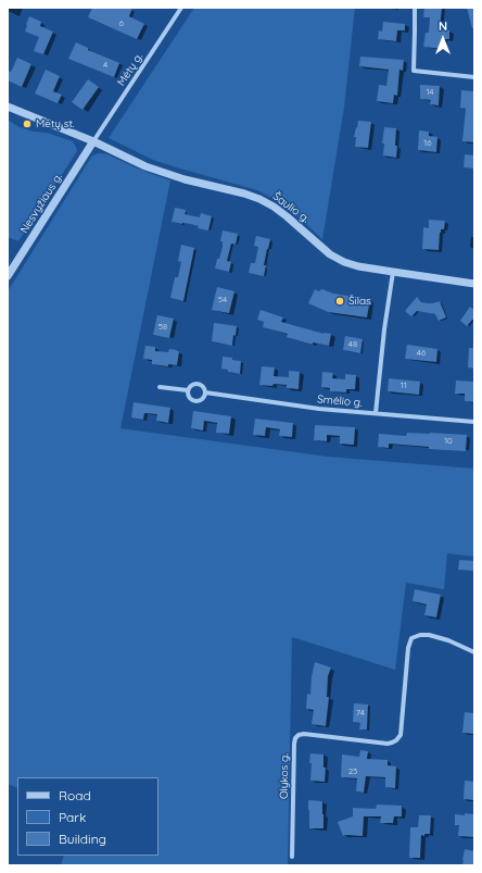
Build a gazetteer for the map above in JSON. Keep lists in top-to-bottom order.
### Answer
{
  "streets": {
    "street": [
      "Mėtų g.",
      "Nesvyžiaus g.",
      "Šaulio g.",
      "Smėlio g.",
      "Olykos g."
    ]
  },
  "crossings": [
    ["Mėtų g.", "Nesvyžiaus g."],
    ["Mėtų g.", "Šaulio g."],
    ["Nesvyžiaus g.", "Šaulio g."]
  ],
  "places": ["Mėtų st.", "Šilas"],
  "house_numbers": [
    "6",
    "4",
    "14",
    "16",
    "54",
    "58",
    "48",
    "46",
    "11",
    "10",
    "74",
    "23"
  ],
  "legend": ["Road", "Park", "Building"],
  "north": "top"
}
